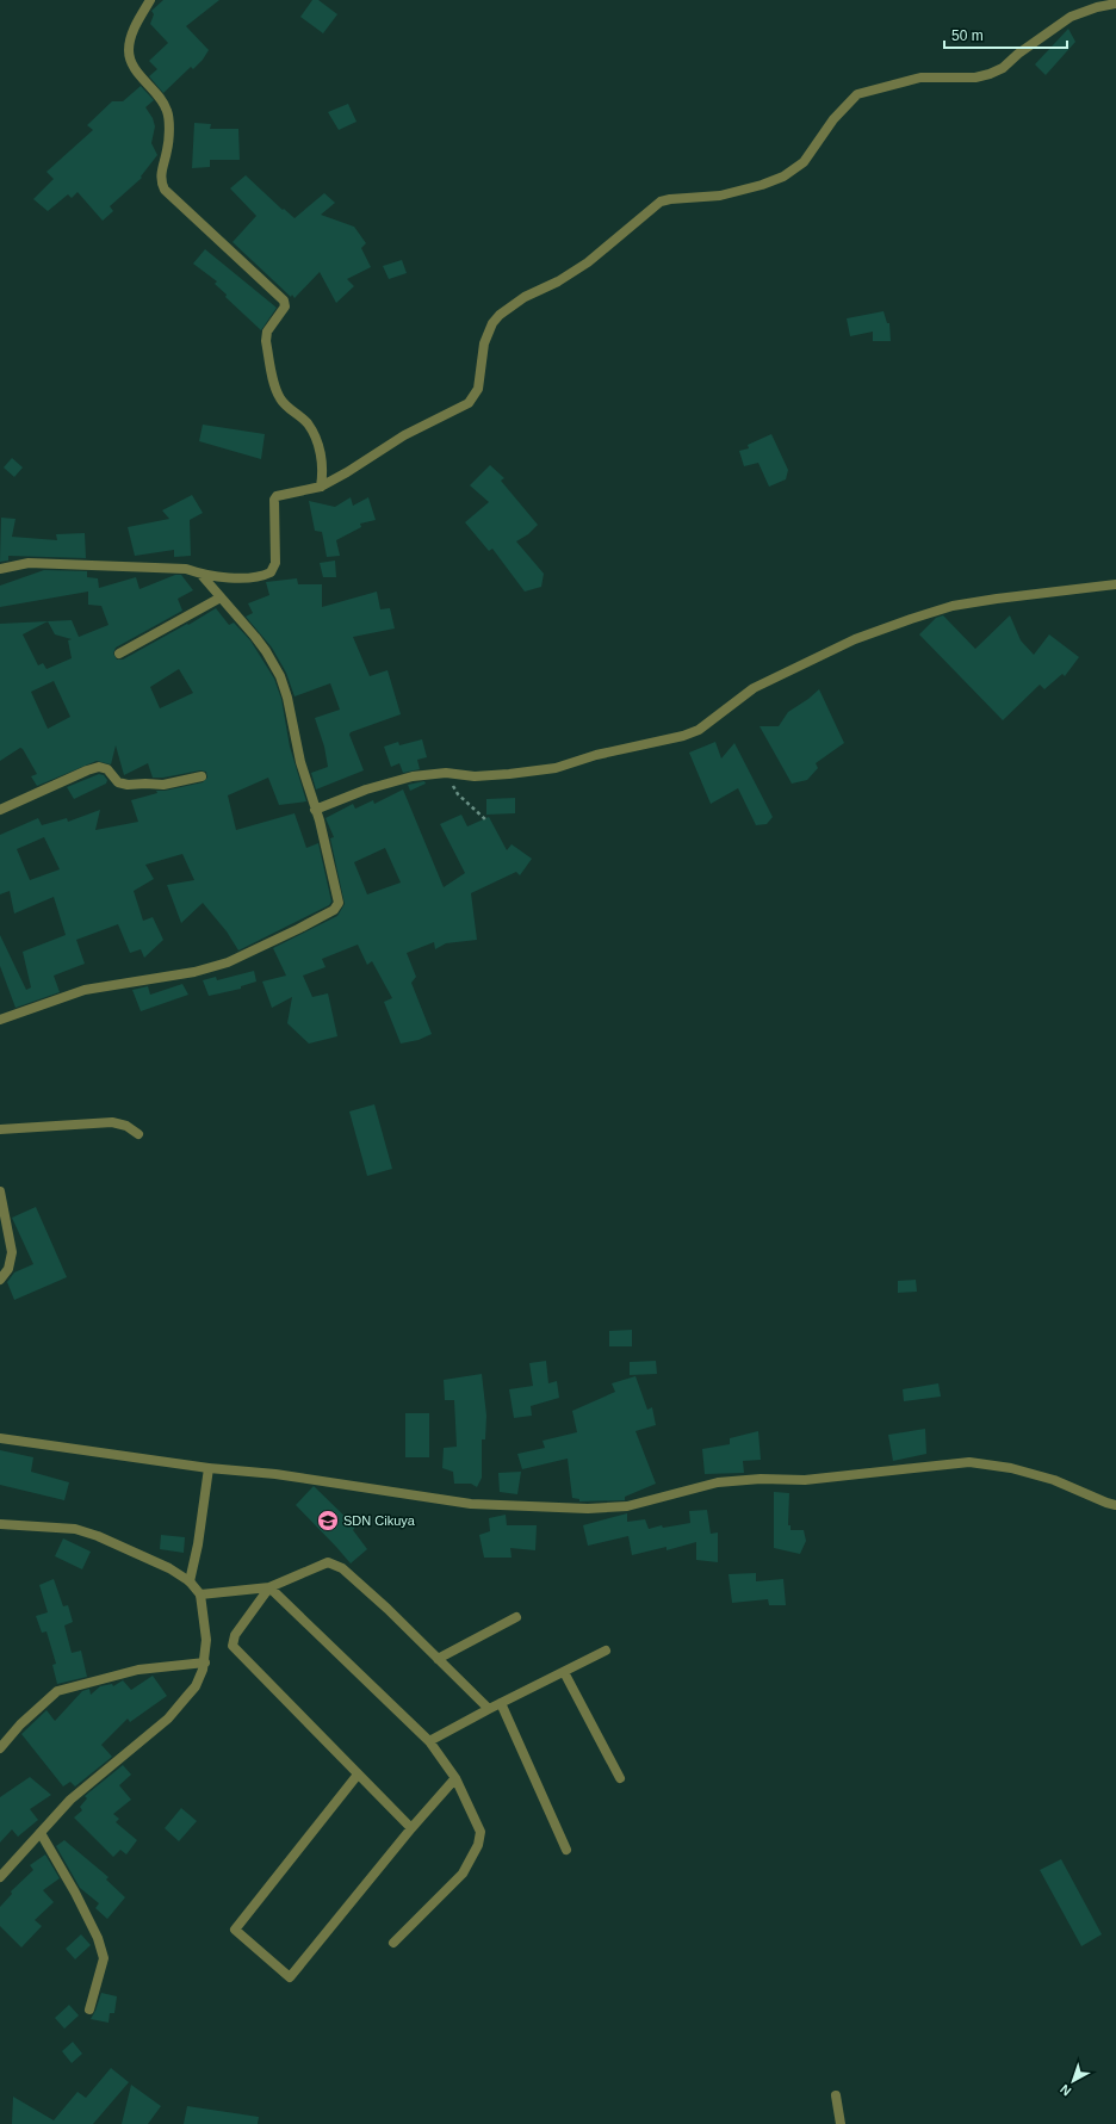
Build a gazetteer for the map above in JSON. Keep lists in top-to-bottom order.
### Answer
{
  "places": {
    "school or university": ["SDN Cikuya"]
  },
  "scale_bar": "50 m",
  "north": "bottom left"
}
